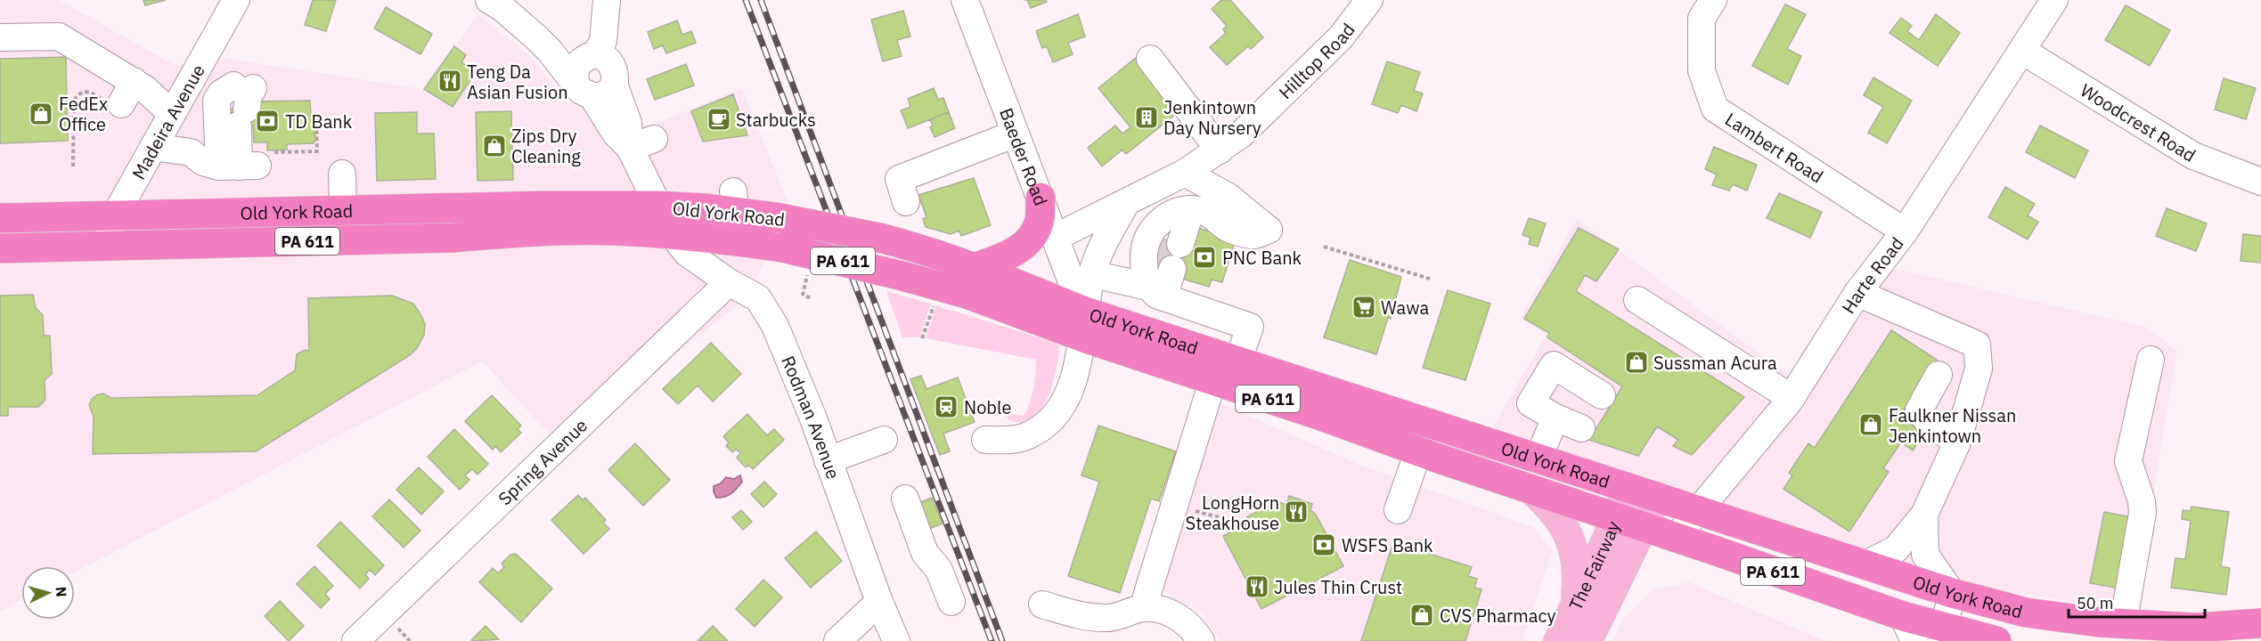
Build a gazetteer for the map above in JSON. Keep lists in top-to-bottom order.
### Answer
{
  "streets": {
    "highway": ["Old York Road", "PA 611"],
    "main road": ["The Fairway"],
    "street": [
      "Hilltop Road",
      "Madeira Avenue",
      "Woodcrest Road",
      "Lambert Road",
      "Baeder Road",
      "Harte Road",
      "Rodman Avenue",
      "Spring Avenue"
    ]
  },
  "crossings": [
    ["Hilltop Road", "Baeder Road"],
    ["Madeira Avenue", "Old York Road"],
    ["Woodcrest Road", "Harte Road"],
    ["Lambert Road", "Harte Road"],
    ["Baeder Road", "Old York Road"],
    ["Old York Road", "Harte Road"],
    ["Old York Road", "Rodman Avenue"],
    ["Old York Road", "The Fairway"],
    ["Rodman Avenue", "Spring Avenue"]
  ],
  "places": {
    "restaurant": ["Teng Da Asian Fusion", "LongHorn Steakhouse", "Jules Thin Crust"],
    "shop": [
      "FedEx Office",
      "Zips Dry Cleaning",
      "Sussman Acura",
      "Faulkner Nissan Jenkintown",
      "CVS Pharmacy"
    ],
    "building": ["Jenkintown Day Nursery"],
    "cafe": ["Starbucks"],
    "bank": ["TD Bank", "PNC Bank", "WSFS Bank"],
    "supermarket": ["Wawa"],
    "station": ["Noble"]
  },
  "scale_bar": "50 m",
  "north": "right"
}
